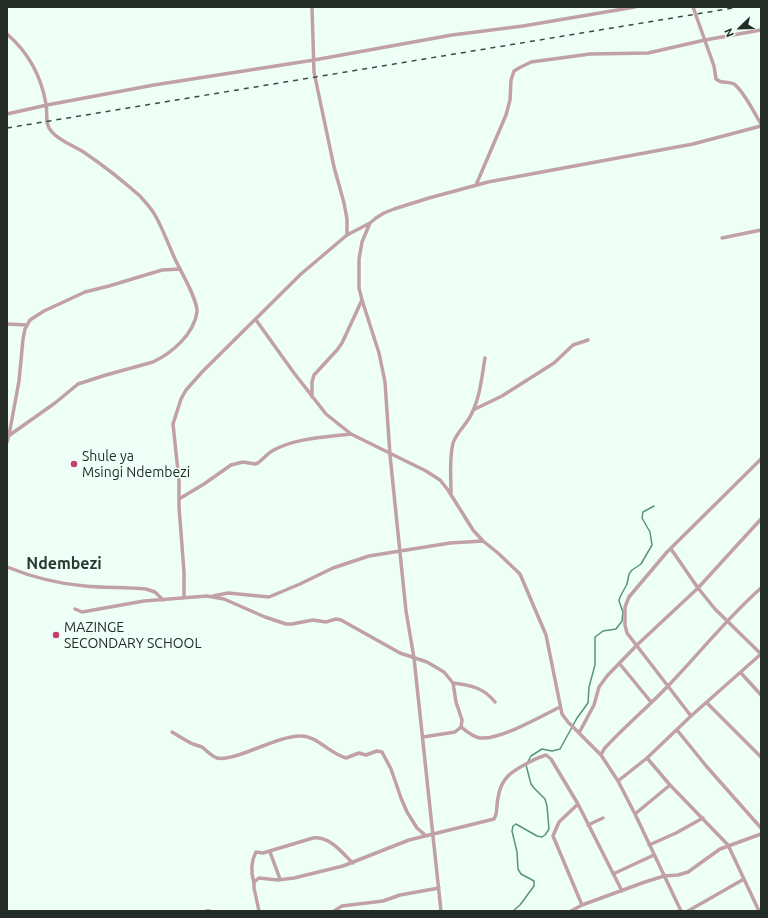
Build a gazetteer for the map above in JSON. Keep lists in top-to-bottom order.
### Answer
{
  "districts": ["Ndembezi"],
  "places": ["Shule ya Msingi Ndembezi", "MAZINGE SECONDARY SCHOOL"],
  "north": "bottom left"
}
